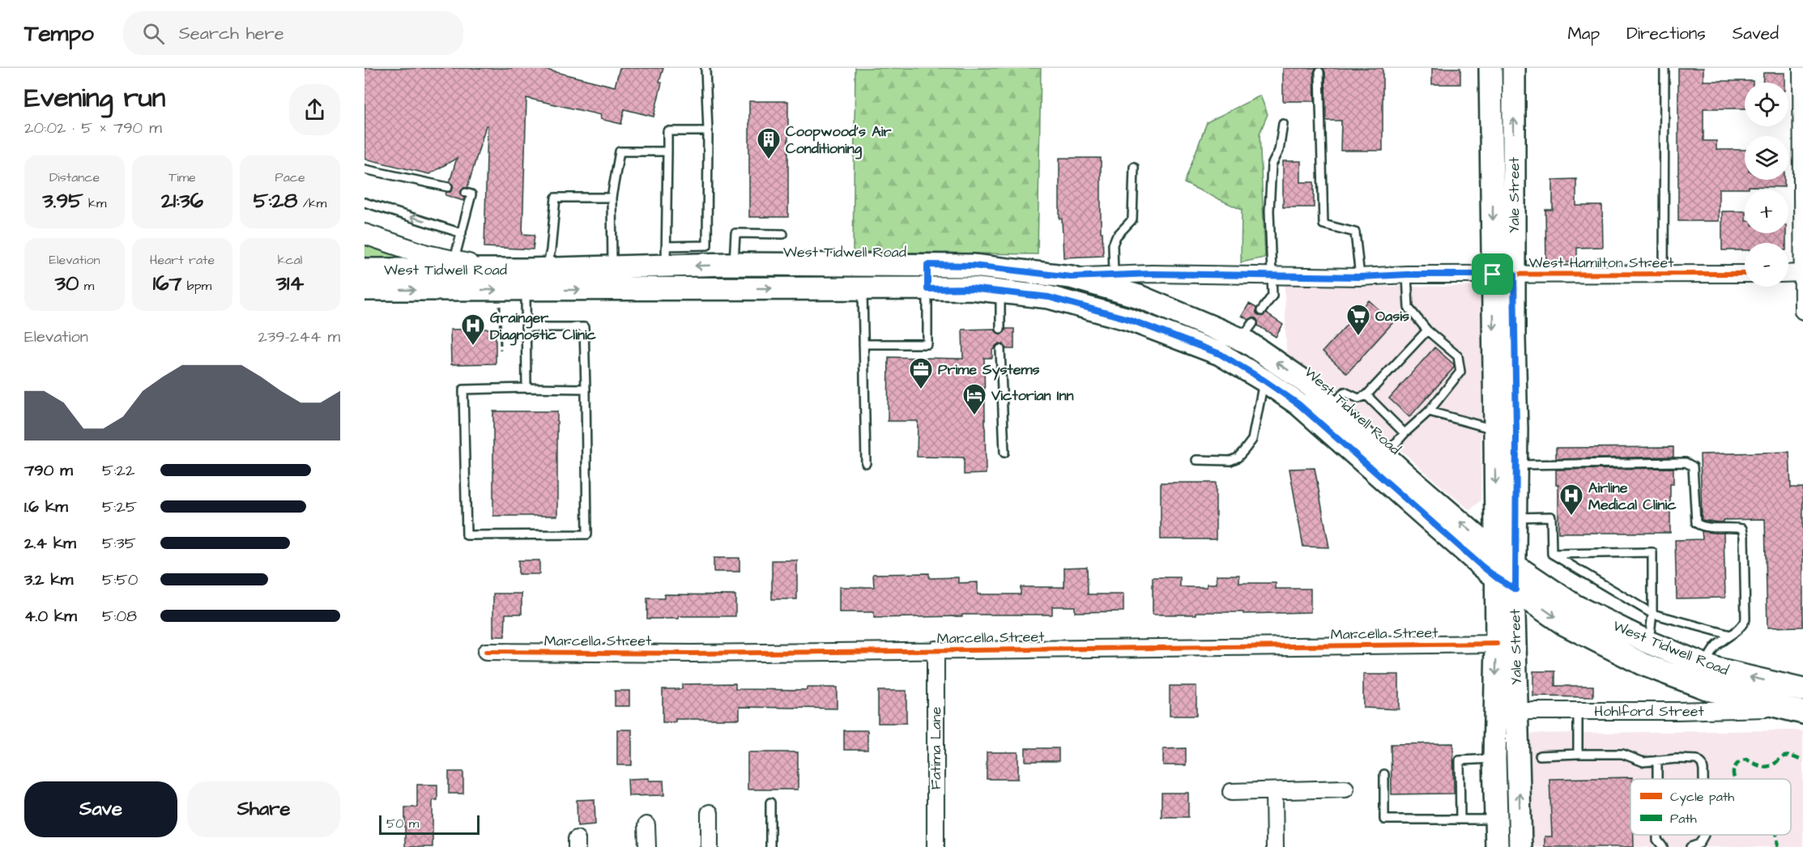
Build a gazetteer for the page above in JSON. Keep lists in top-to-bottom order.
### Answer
{
  "streets": {
    "main road": ["Yale Street", "West Tidwell Road"],
    "street": [
      "West Hamilton Street",
      "Marcella Street",
      "Hohlford Street",
      "Fatima Lane"
    ]
  },
  "crossings": [
    ["Yale Street", "West Tidwell Road"],
    ["Yale Street", "West Hamilton Street"],
    ["Yale Street", "Marcella Street"],
    ["Yale Street", "Hohlford Street"],
    ["West Tidwell Road", "West Hamilton Street"],
    ["West Tidwell Road", "Hohlford Street"],
    ["Marcella Street", "Fatima Lane"]
  ],
  "places": {
    "building": ["Coopwood's Air Conditioning"],
    "supermarket": ["Oasis"],
    "hospital": ["Grainger Diagnostic Clinic", "Airline Medical Clinic"],
    "office": ["Prime Systems"],
    "hotel": ["Victorian Inn"]
  },
  "legend": ["Cycle path", "Path"],
  "scale_bar": "50 m",
  "page": {
    "header": "Tempo",
    "search": "Search here",
    "nav": ["Map", "Directions", "Saved"],
    "heading": ["Evening run", "20:02 · 5 × 790 m"],
    "map_buttons": ["+", "−"],
    "stats": [
      ["Distance", "3.95 km"],
      ["Time", "21:36"],
      ["Pace", "5:28 /km"],
      ["Elevation", "30 m"],
      ["Heart rate", "167 bpm"],
      ["kcal", "314"]
    ],
    "chart": ["Elevation", "239–244 m"],
    "list": [
      {
        "name": "790 m",
        "note": "5:22"
      },
      {
        "name": "1.6 km",
        "note": "5:25"
      },
      {
        "name": "2.4 km",
        "note": "5:35"
      },
      {
        "name": "3.2 km",
        "note": "5:50"
      },
      {
        "name": "4.0 km",
        "note": "5:08"
      }
    ],
    "buttons": ["Save", "Share"],
    "scale": "50 m"
  }
}
